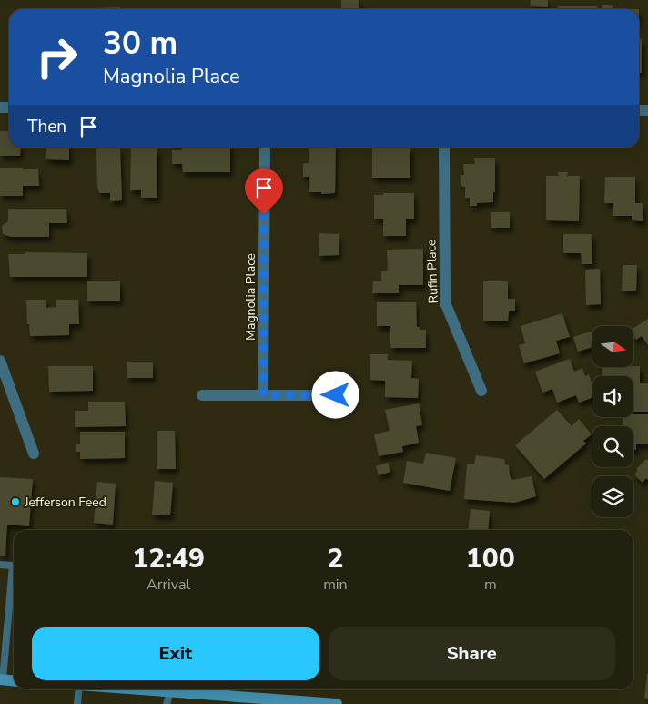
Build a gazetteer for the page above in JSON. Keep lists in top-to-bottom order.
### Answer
{
  "streets": {
    "street": ["Rufin Place", "Magnolia Place"]
  },
  "places": ["Jefferson Feed"],
  "north": "right",
  "page": {
    "turn": ["30 m", "Magnolia Place"],
    "then": "Then",
    "eta": [
      "12:49",
      "Arrival",
      "2",
      "min",
      "100",
      "m"
    ],
    "buttons": ["Exit", "Share"]
  }
}
